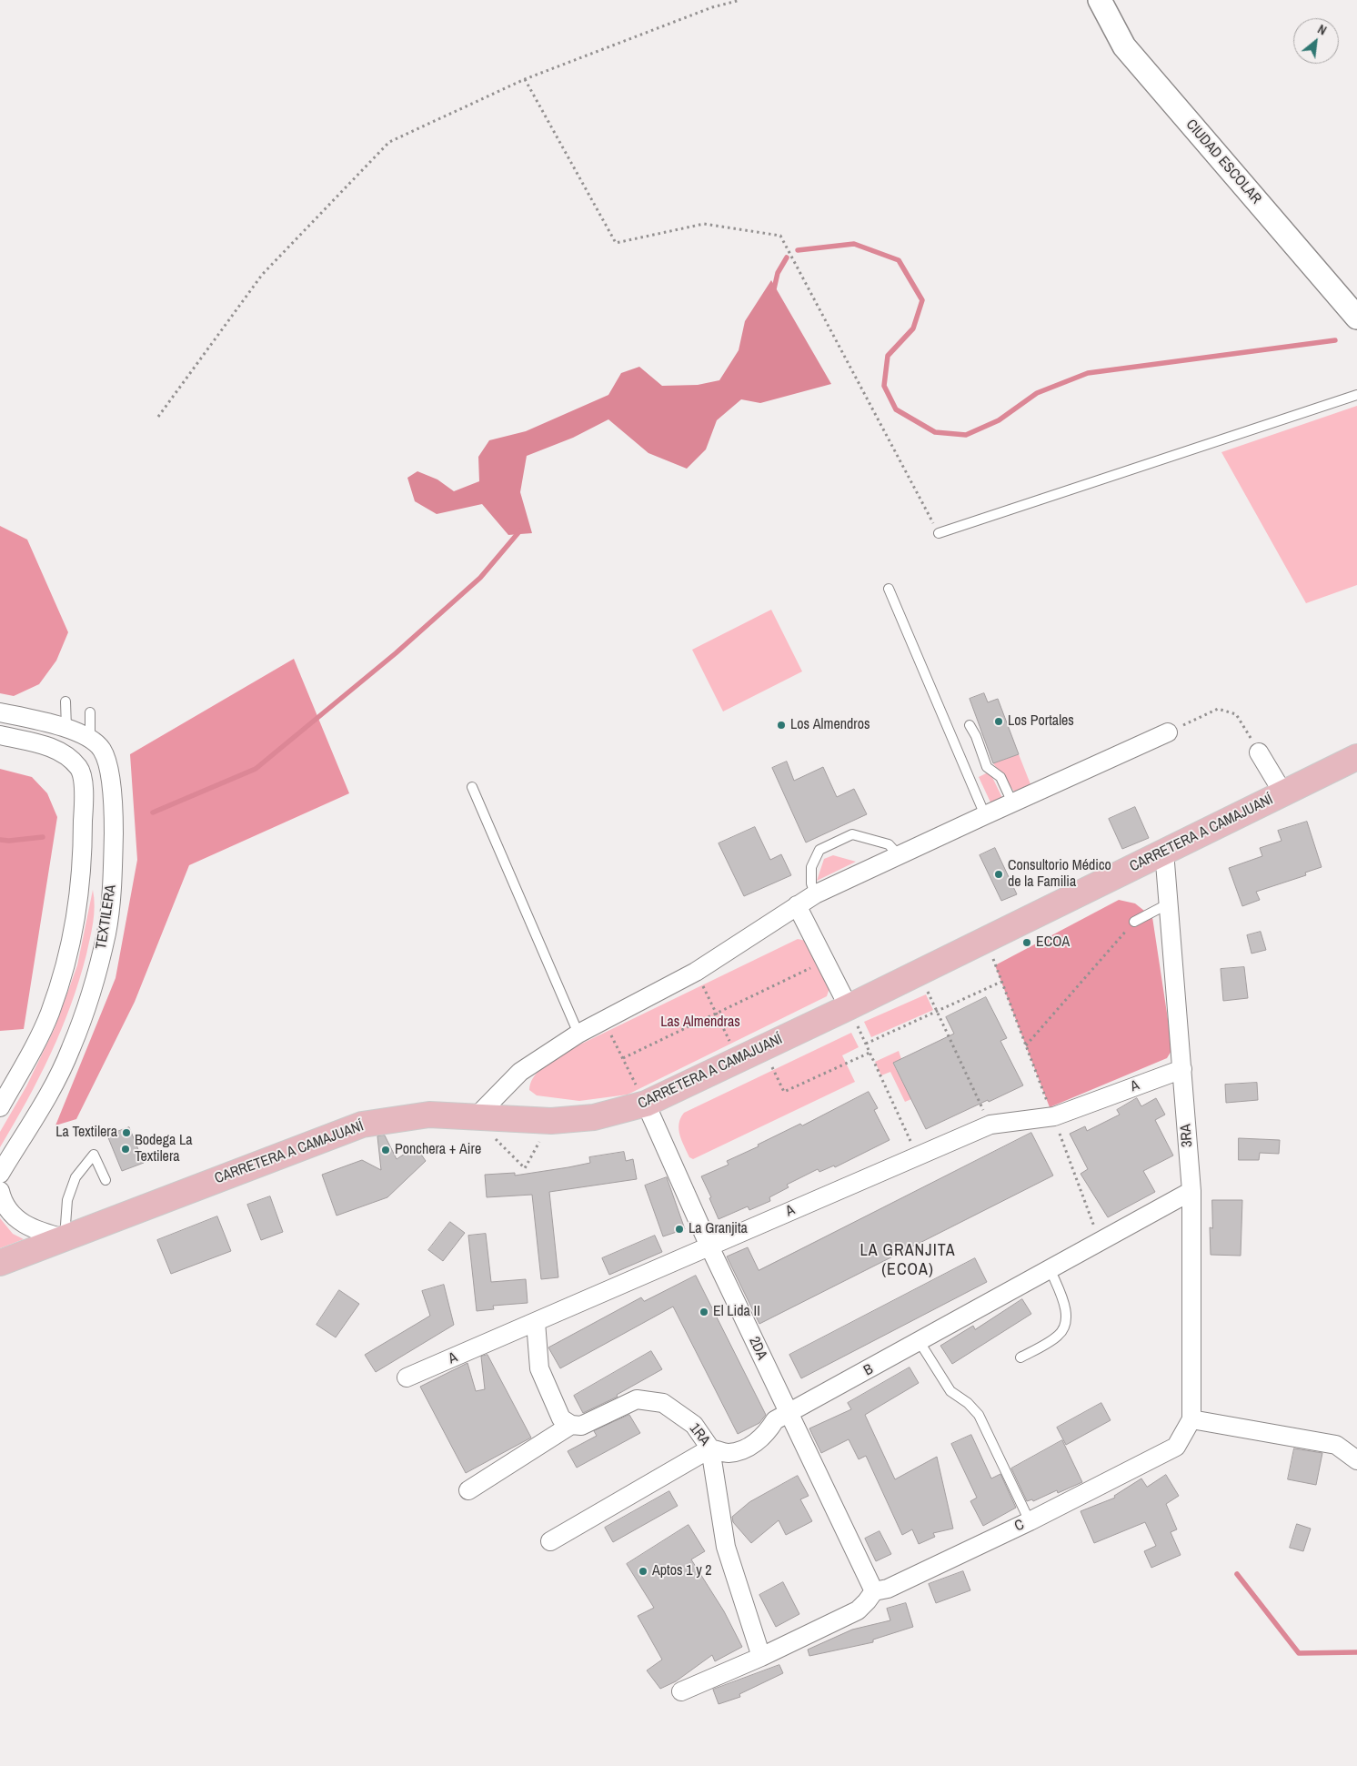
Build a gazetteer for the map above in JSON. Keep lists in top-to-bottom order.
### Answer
{
  "streets": {
    "main road": ["CARRETERA A CAMAJUANÍ"],
    "street": [
      "CIUDAD ESCOLAR",
      "TEXTILERA",
      "A",
      "3RA",
      "2DA",
      "B",
      "1RA",
      "C"
    ]
  },
  "crossings": [
    ["CARRETERA A CAMAJUANÍ", "3RA"],
    ["CARRETERA A CAMAJUANÍ", "2DA"],
    ["A", "3RA"],
    ["A", "2DA"],
    ["3RA", "B"],
    ["3RA", "C"],
    ["2DA", "B"],
    ["2DA", "C"],
    ["B", "1RA"]
  ],
  "districts": ["LA GRANJITA (ECOA)"],
  "parks": ["Las Almendras"],
  "places": [
    "Los Portales",
    "Los Almendros",
    "Consultorio Médico de la Familia",
    "ECOA",
    "La Textilera",
    "Bodega La Textilera",
    "Ponchera + Aire",
    "La Granjita",
    "El Lida II",
    "Aptos 1 y 2"
  ],
  "north": "top right"
}
